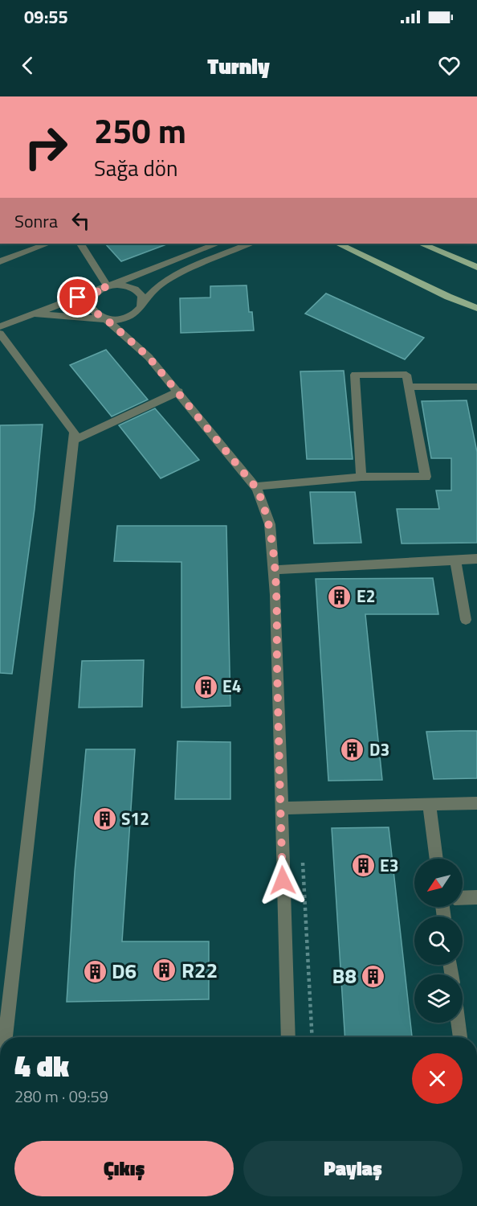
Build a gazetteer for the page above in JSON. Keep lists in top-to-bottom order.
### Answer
{
  "places": {
    "building": [
      "E2",
      "E4",
      "D3",
      "S12",
      "E3",
      "R22",
      "D6",
      "B8"
    ]
  },
  "north": "bottom left",
  "page": {
    "status": "09:55",
    "header": "Turnly",
    "turn": ["250 m", "Sağa dön"],
    "then": "Sonra",
    "heading": ["4 dk", "280 m · 09:59"],
    "buttons": ["Çıkış", "Paylaş"]
  }
}
